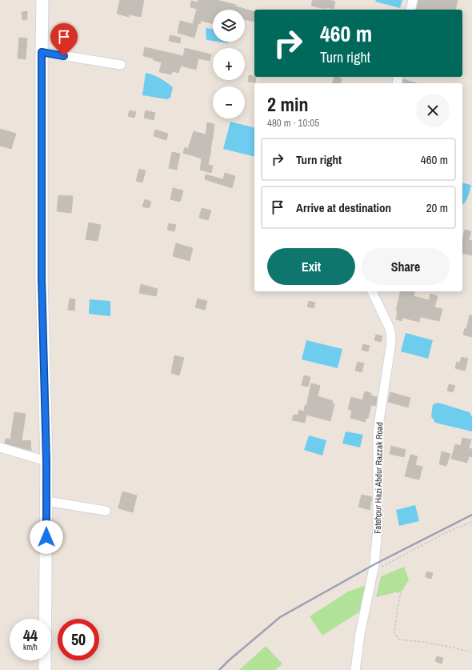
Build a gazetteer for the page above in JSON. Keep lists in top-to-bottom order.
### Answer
{
  "streets": {
    "street": ["Fatehpur Hazi Abdur Razzak Road"]
  },
  "page": {
    "map_buttons": ["+", "−"],
    "turn": ["460 m", "Turn right"],
    "heading": ["2 min", "480 m · 10:05"],
    "list": [
      {
        "name": "Turn right",
        "value": "460 m"
      },
      {
        "name": "Arrive at destination",
        "value": "20 m"
      }
    ],
    "buttons": ["Exit", "Share"],
    "speed": "44 km/h",
    "limit": "50"
  }
}
